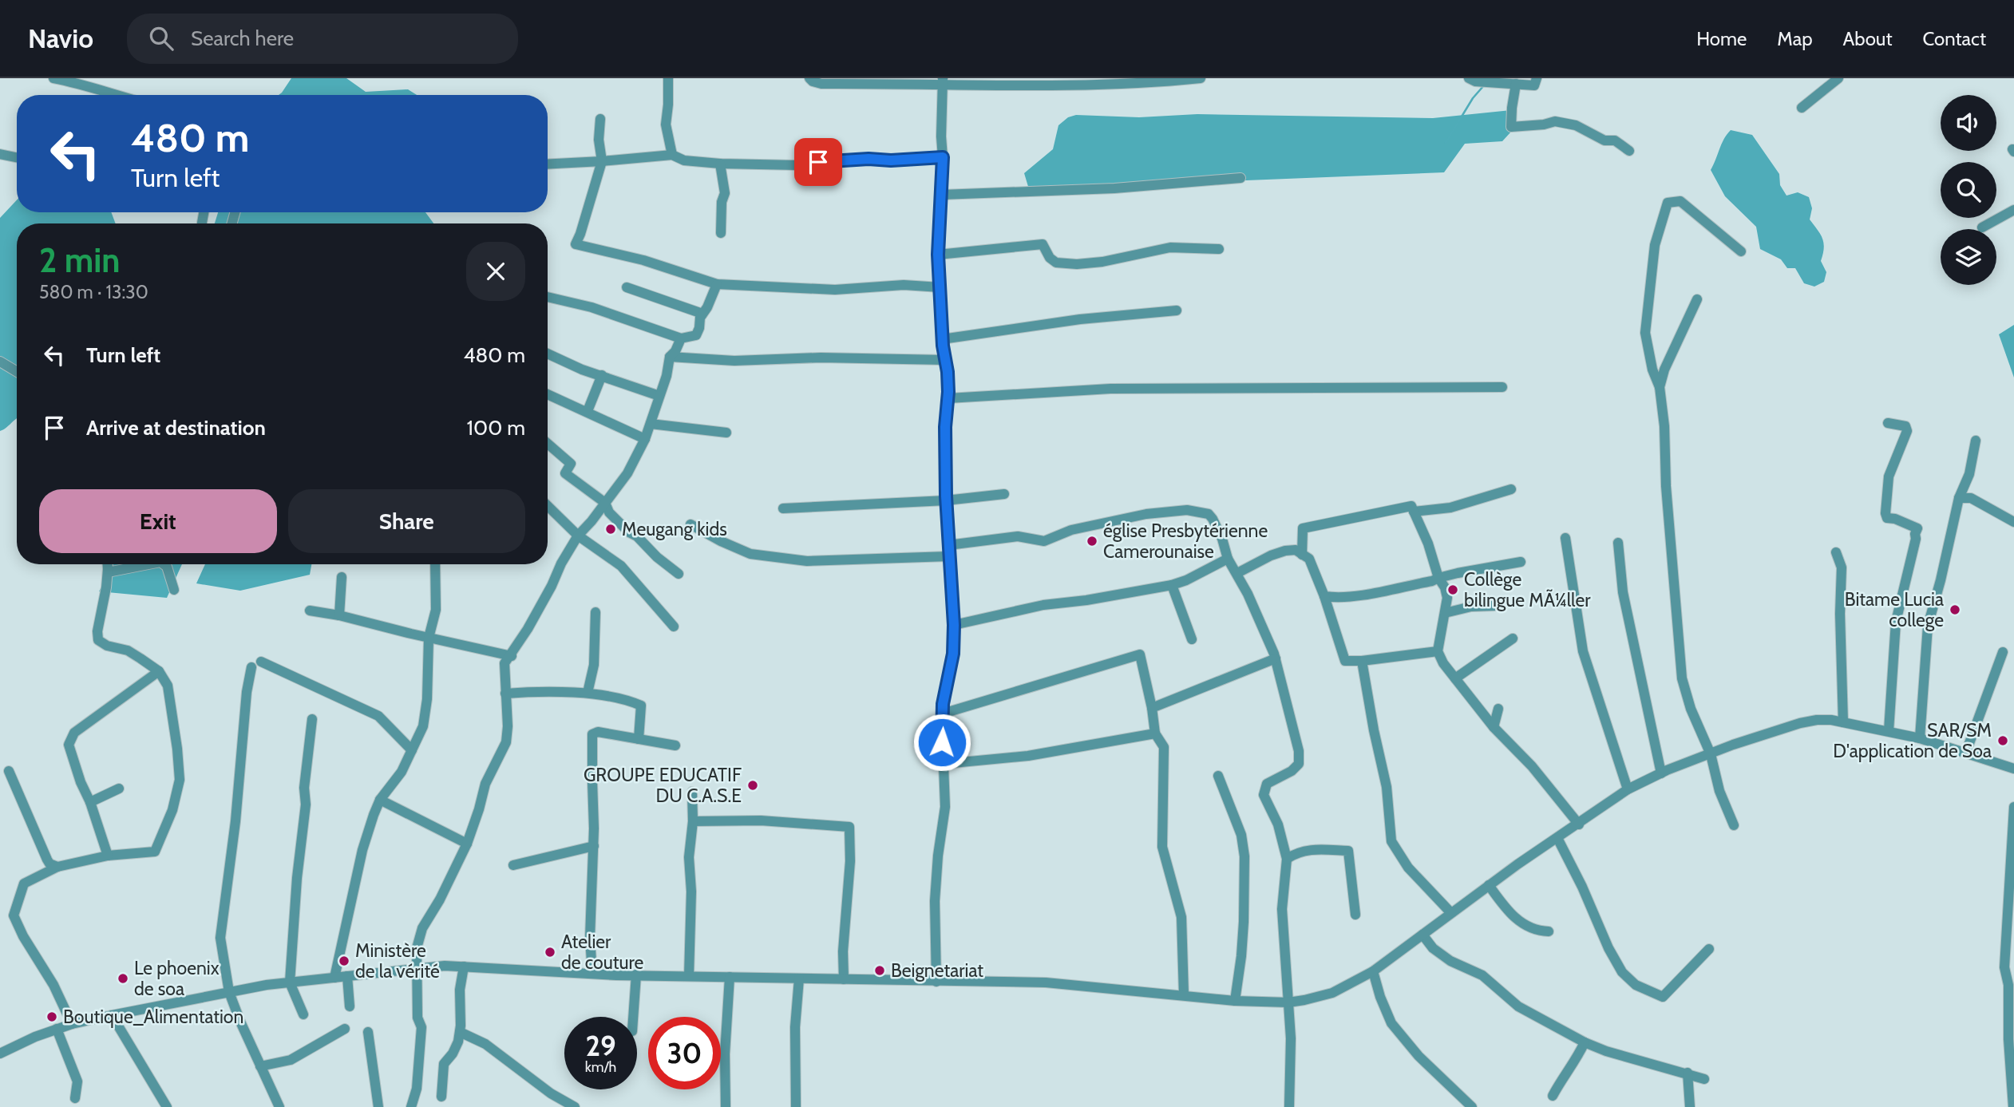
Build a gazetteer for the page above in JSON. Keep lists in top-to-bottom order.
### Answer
{
  "places": [
    "Meugang kids",
    "église Presbytérienne Camerounaise",
    "Collège bilingue MÃ¼ller",
    "Bitame Lucia college",
    "SAR/SM D'application de Soa",
    "GROUPE EDUCATIF DU C.A.S.E",
    "Atelier de couture",
    "Ministère de la vérité",
    "Beignetariat",
    "Le phoenix de soa",
    "Boutique_Alimentation"
  ],
  "page": {
    "header": "Navio",
    "search": "Search here",
    "nav": [
      "Home",
      "Map",
      "About",
      "Contact"
    ],
    "turn": ["480 m", "Turn left"],
    "heading": ["2 min", "580 m · 13:30"],
    "list": [
      {
        "name": "Turn left",
        "value": "480 m"
      },
      {
        "name": "Arrive at destination",
        "value": "100 m"
      }
    ],
    "buttons": ["Exit", "Share"],
    "speed": "29 km/h",
    "limit": "30"
  }
}
